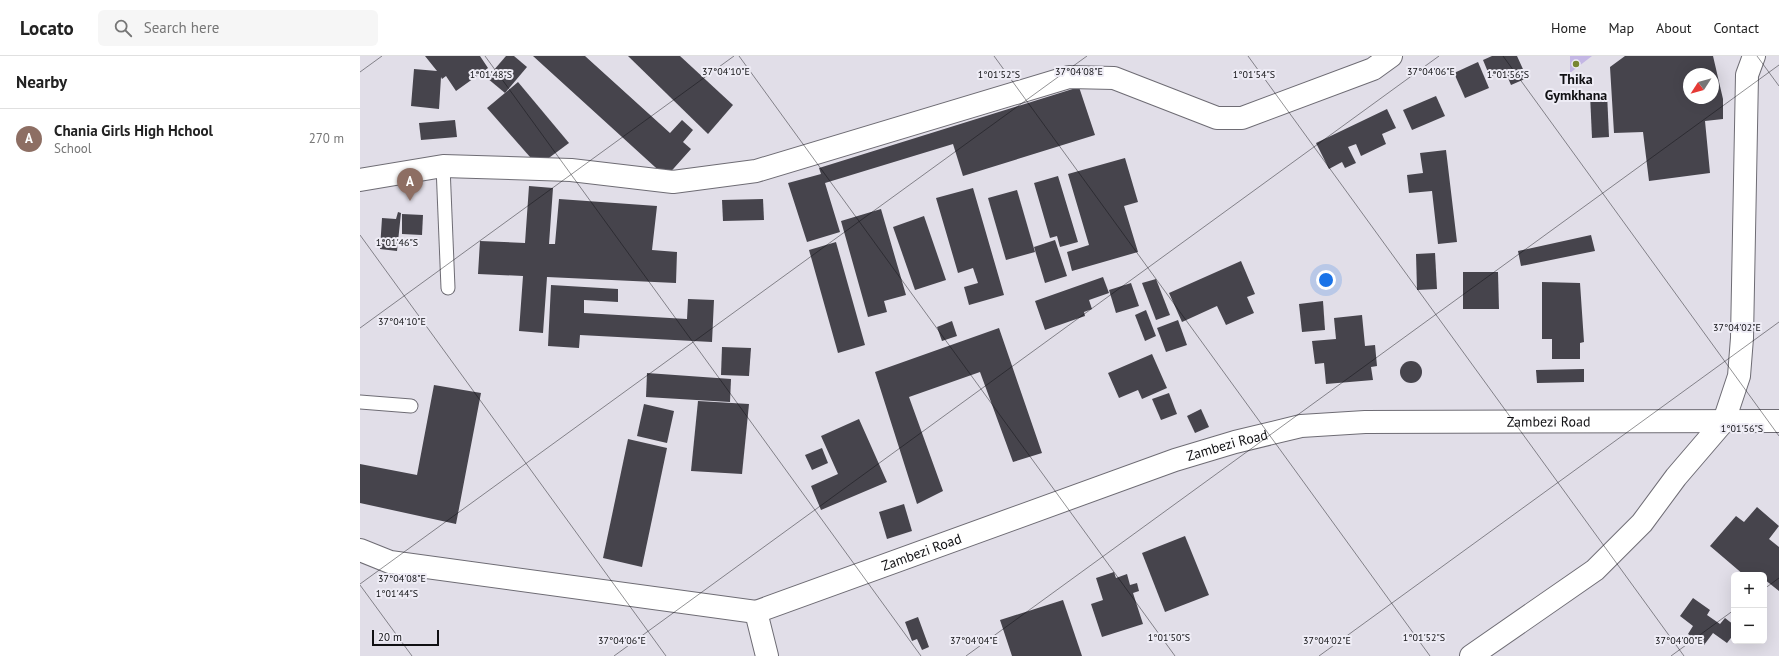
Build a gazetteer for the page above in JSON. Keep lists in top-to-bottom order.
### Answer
{
  "streets": {
    "street": ["Zambezi Road"]
  },
  "places": ["Thika Gymkhana"],
  "scale_bar": "20 m",
  "north": "bottom left",
  "page": {
    "header": "Locato",
    "search": "Search here",
    "nav": [
      "Home",
      "Map",
      "About",
      "Contact"
    ],
    "heading": "Nearby",
    "list": [
      {
        "mark": "A",
        "name": "Chania Girls High Hchool",
        "note": "School",
        "value": "270 m"
      }
    ],
    "pins": "A",
    "map_buttons": ["+", "−"],
    "scale": "20 m"
  },
  "coordinates": [
    "37°04'10\"E",
    "37°04'08\"E",
    "37°04'06\"E",
    "1°01'48\"S",
    "1°01'52\"S",
    "1°01'54\"S",
    "1°01'56\"S",
    "1°01'46\"S",
    "37°04'02\"E",
    "1°01'44\"S",
    "1°01'50\"S",
    "37°04'04\"E",
    "37°04'00\"E"
  ]
}
